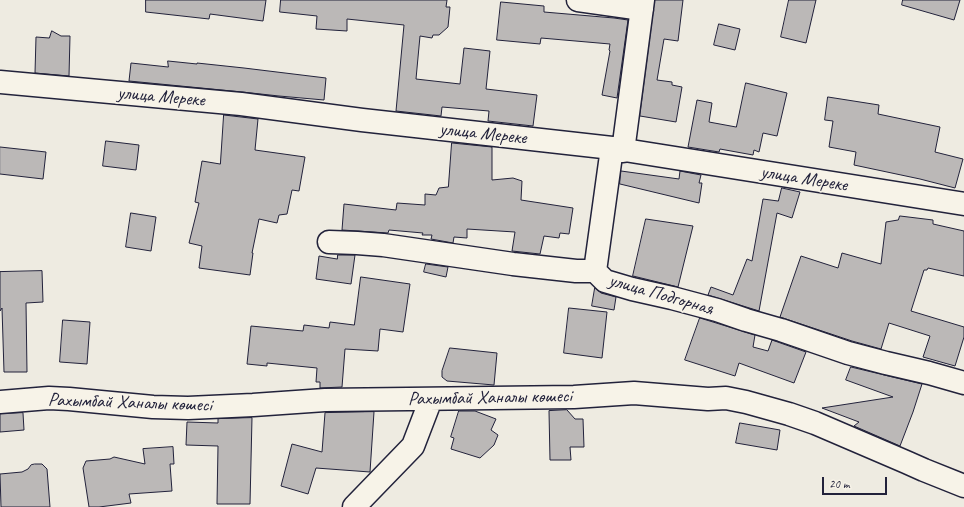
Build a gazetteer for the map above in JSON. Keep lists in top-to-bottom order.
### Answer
{
  "streets": {
    "street": ["улица Мереке", "улица Подгорная", "Рахымбай Ханалы көшесі"]
  },
  "scale_bar": "20 m"
}
